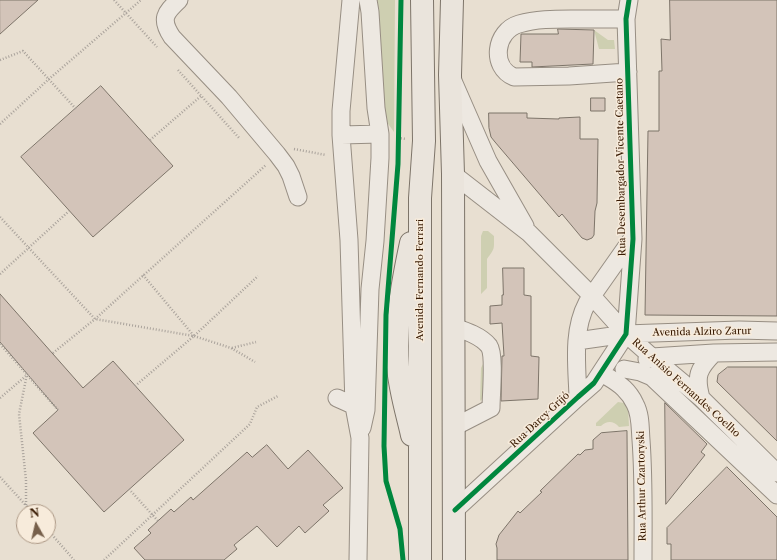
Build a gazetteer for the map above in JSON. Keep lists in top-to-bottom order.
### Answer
{
  "streets": {
    "street": [
      "Rua Desembargador Vicente Caetano",
      "Avenida Alziro Zarur",
      "Rua Anísio Fernandes Coelho",
      "Rua Darcy Grijó",
      "Rua Arthur Czartoryski"
    ]
  },
  "crossings": [
    ["Rua Desembargador Vicente Caetano", "Avenida Alziro Zarur"],
    ["Rua Desembargador Vicente Caetano", "Rua Anísio Fernandes Coelho"],
    ["Rua Desembargador Vicente Caetano", "Rua Darcy Grijó"],
    ["Avenida Alziro Zarur", "Rua Anísio Fernandes Coelho"],
    ["Avenida Alziro Zarur", "Rua Darcy Grijó"],
    ["Avenida Alziro Zarur", "Rua Arthur Czartoryski"],
    ["Rua Anísio Fernandes Coelho", "Rua Darcy Grijó"],
    ["Rua Darcy Grijó", "Rua Arthur Czartoryski"]
  ],
  "north": "top"
}
